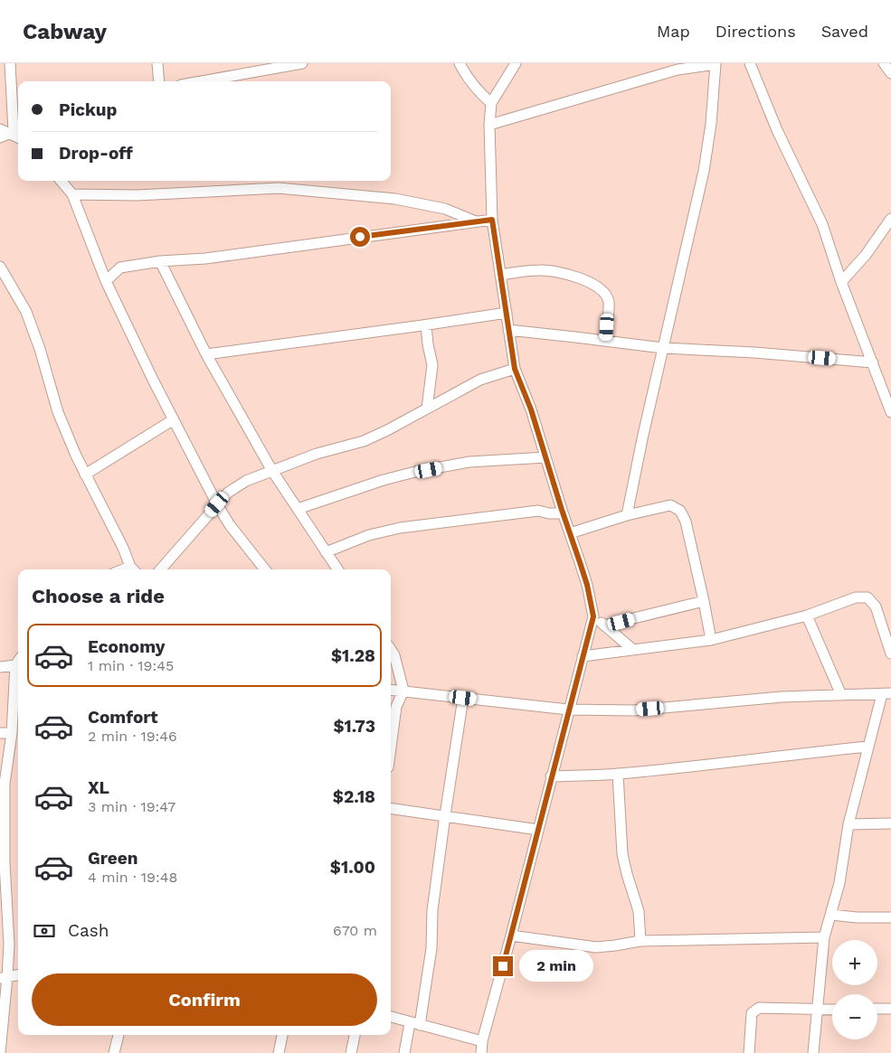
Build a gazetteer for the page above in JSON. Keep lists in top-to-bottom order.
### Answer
{
  "page": {
    "header": "Cabway",
    "nav": ["Map", "Directions", "Saved"],
    "banner": ["Pickup", "Drop-off"],
    "heading": "Choose a ride",
    "list": [
      {
        "name": "Economy",
        "note": "1 min · 19:45",
        "value": "$1.28"
      },
      {
        "name": "Comfort",
        "note": "2 min · 19:46",
        "value": "$1.73"
      },
      {
        "name": "XL",
        "note": "3 min · 19:47",
        "value": "$2.18"
      },
      {
        "name": "Green",
        "note": "4 min · 19:48",
        "value": "$1.00"
      }
    ],
    "pay": ["Cash", "670 m"],
    "map_buttons": ["+", "−"],
    "bubble": "2 min",
    "buttons": "Confirm"
  }
}
